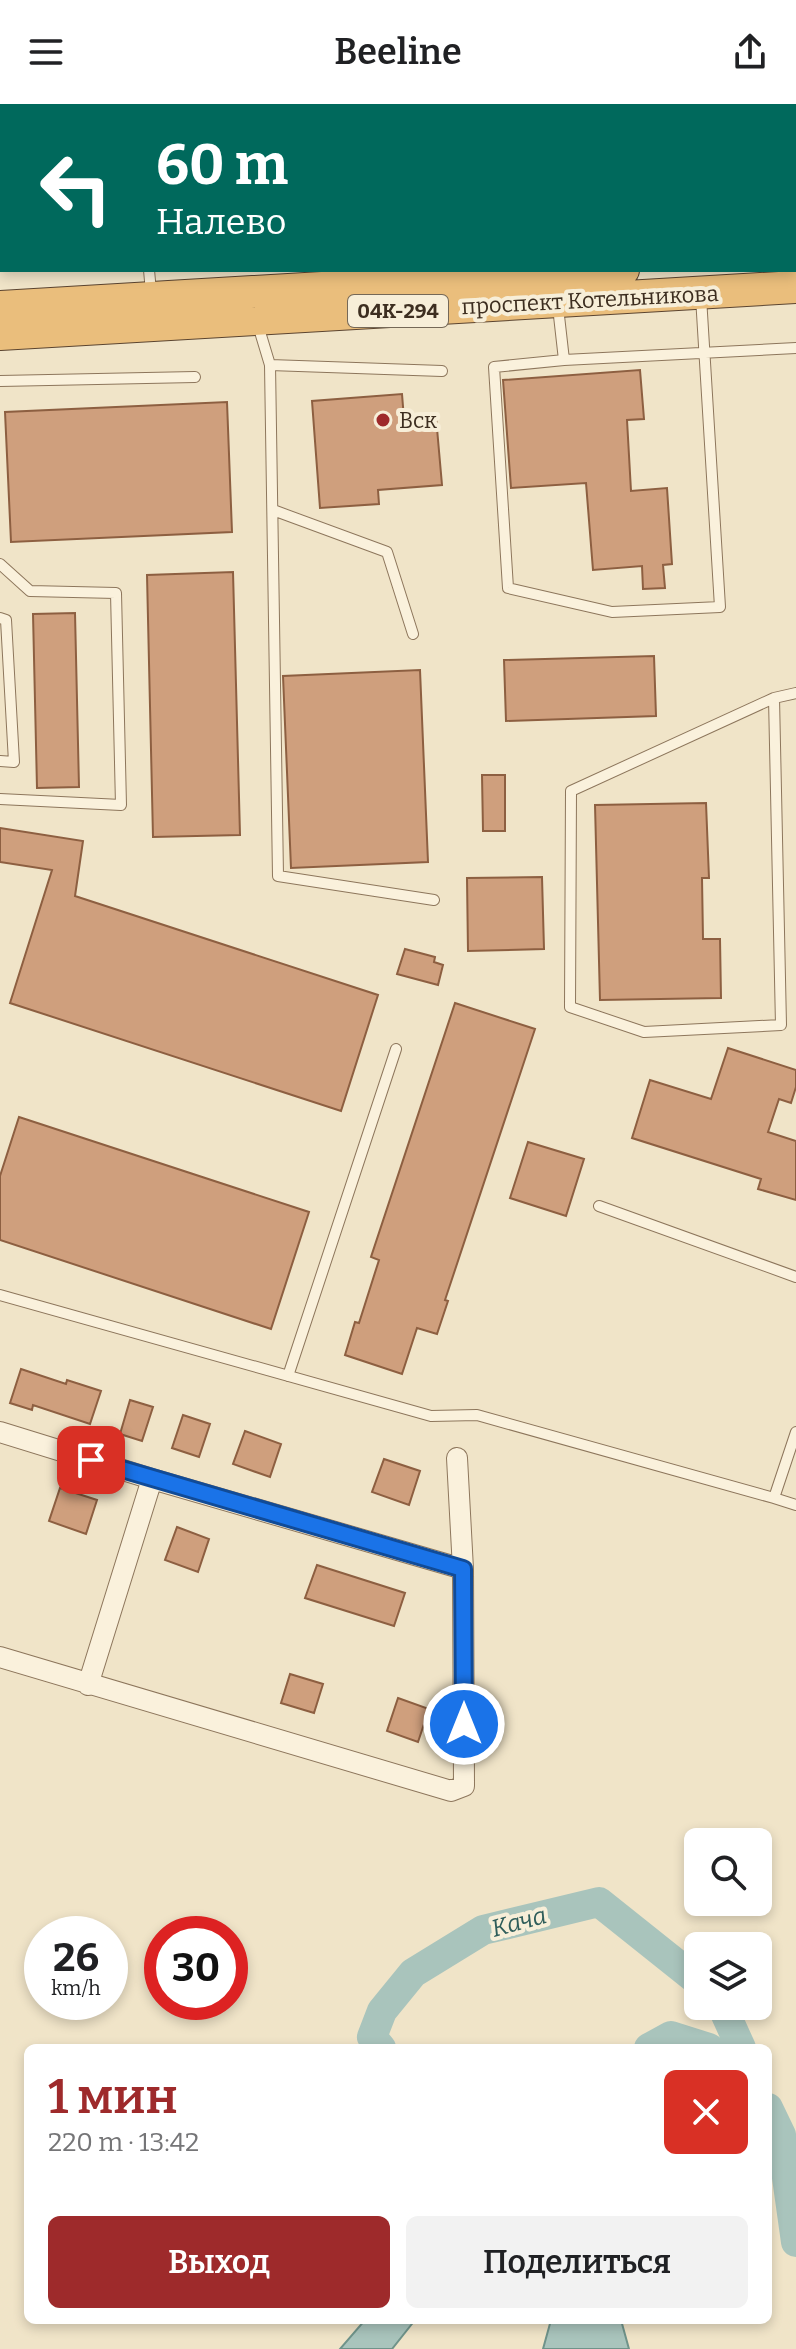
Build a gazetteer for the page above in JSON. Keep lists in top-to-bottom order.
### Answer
{
  "streets": {
    "highway": ["проспект Котельникова", "04К-294"]
  },
  "water": ["Кача"],
  "places": ["Вск"],
  "page": {
    "header": "Beeline",
    "turn": ["60 m", "Налево"],
    "speed": "26 km/h",
    "limit": "30",
    "heading": ["1 мин", "220 m · 13:42"],
    "buttons": ["Выход", "Поделиться"]
  }
}
